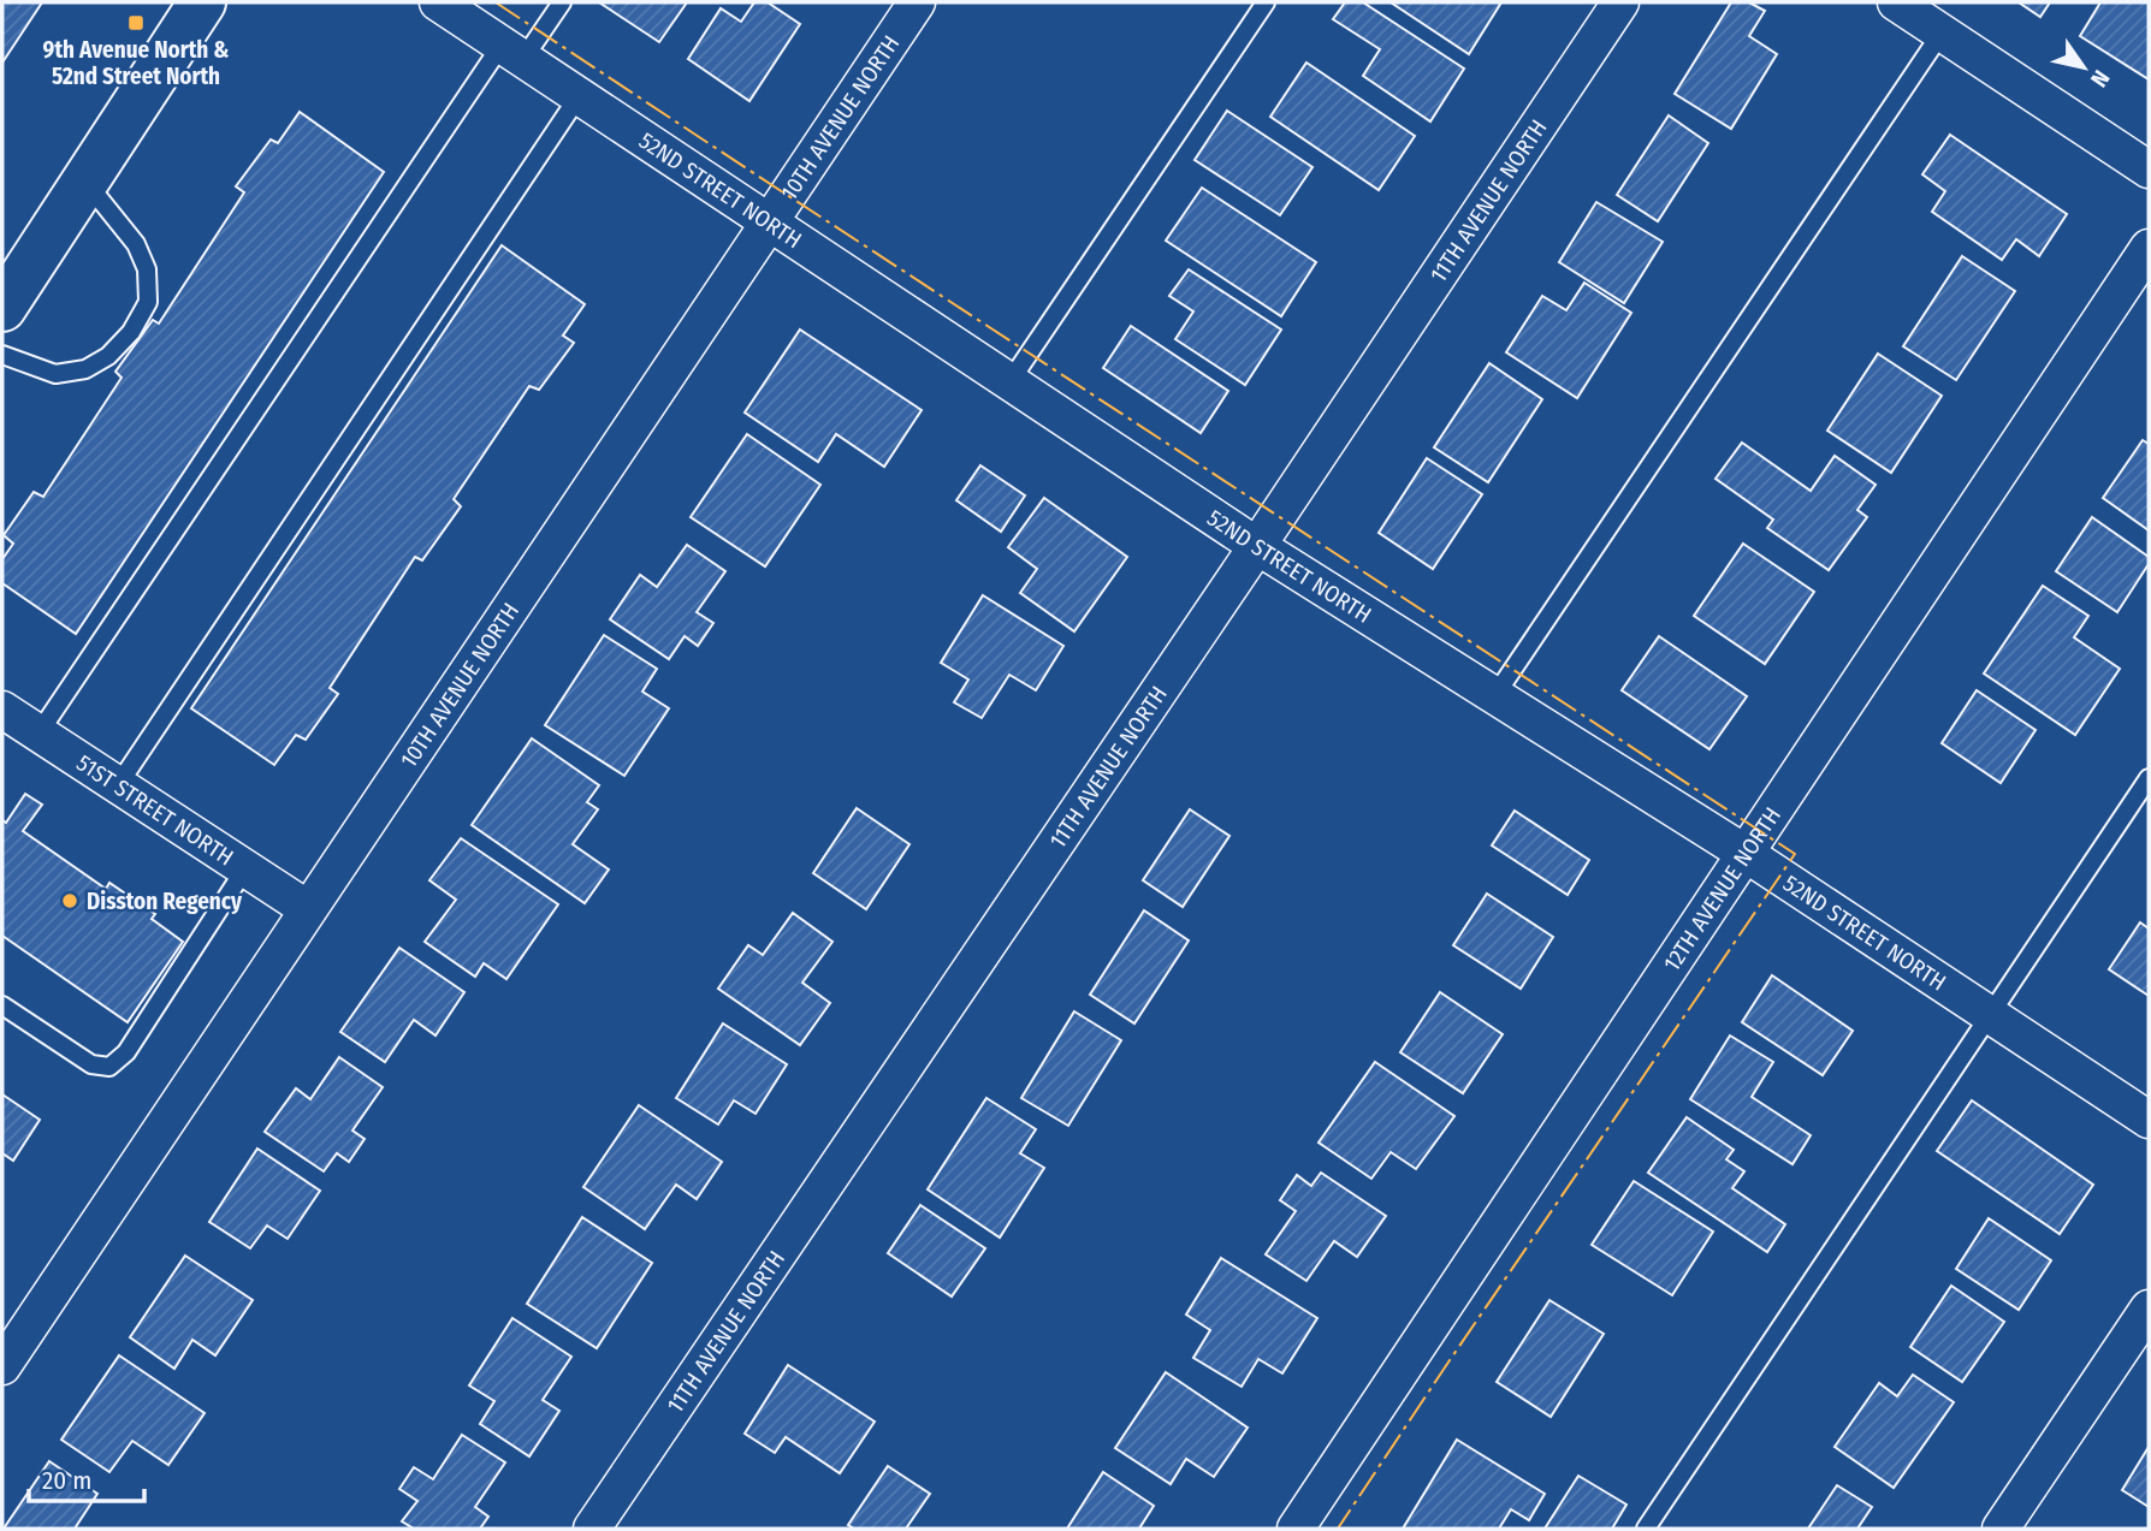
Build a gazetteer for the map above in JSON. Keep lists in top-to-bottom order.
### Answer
{
  "streets": {
    "street": [
      "10TH AVENUE NORTH",
      "52ND STREET NORTH",
      "11TH AVENUE NORTH",
      "51ST STREET NORTH",
      "12TH AVENUE NORTH"
    ]
  },
  "crossings": [
    ["10TH AVENUE NORTH", "52ND STREET NORTH"],
    ["10TH AVENUE NORTH", "51ST STREET NORTH"],
    ["52ND STREET NORTH", "11TH AVENUE NORTH"],
    ["52ND STREET NORTH", "12TH AVENUE NORTH"]
  ],
  "places": {
    "transit": ["9th Avenue North & 52nd Street North"],
    "other": ["Disston Regency"]
  },
  "scale_bar": "20 m",
  "north": "bottom right"
}
